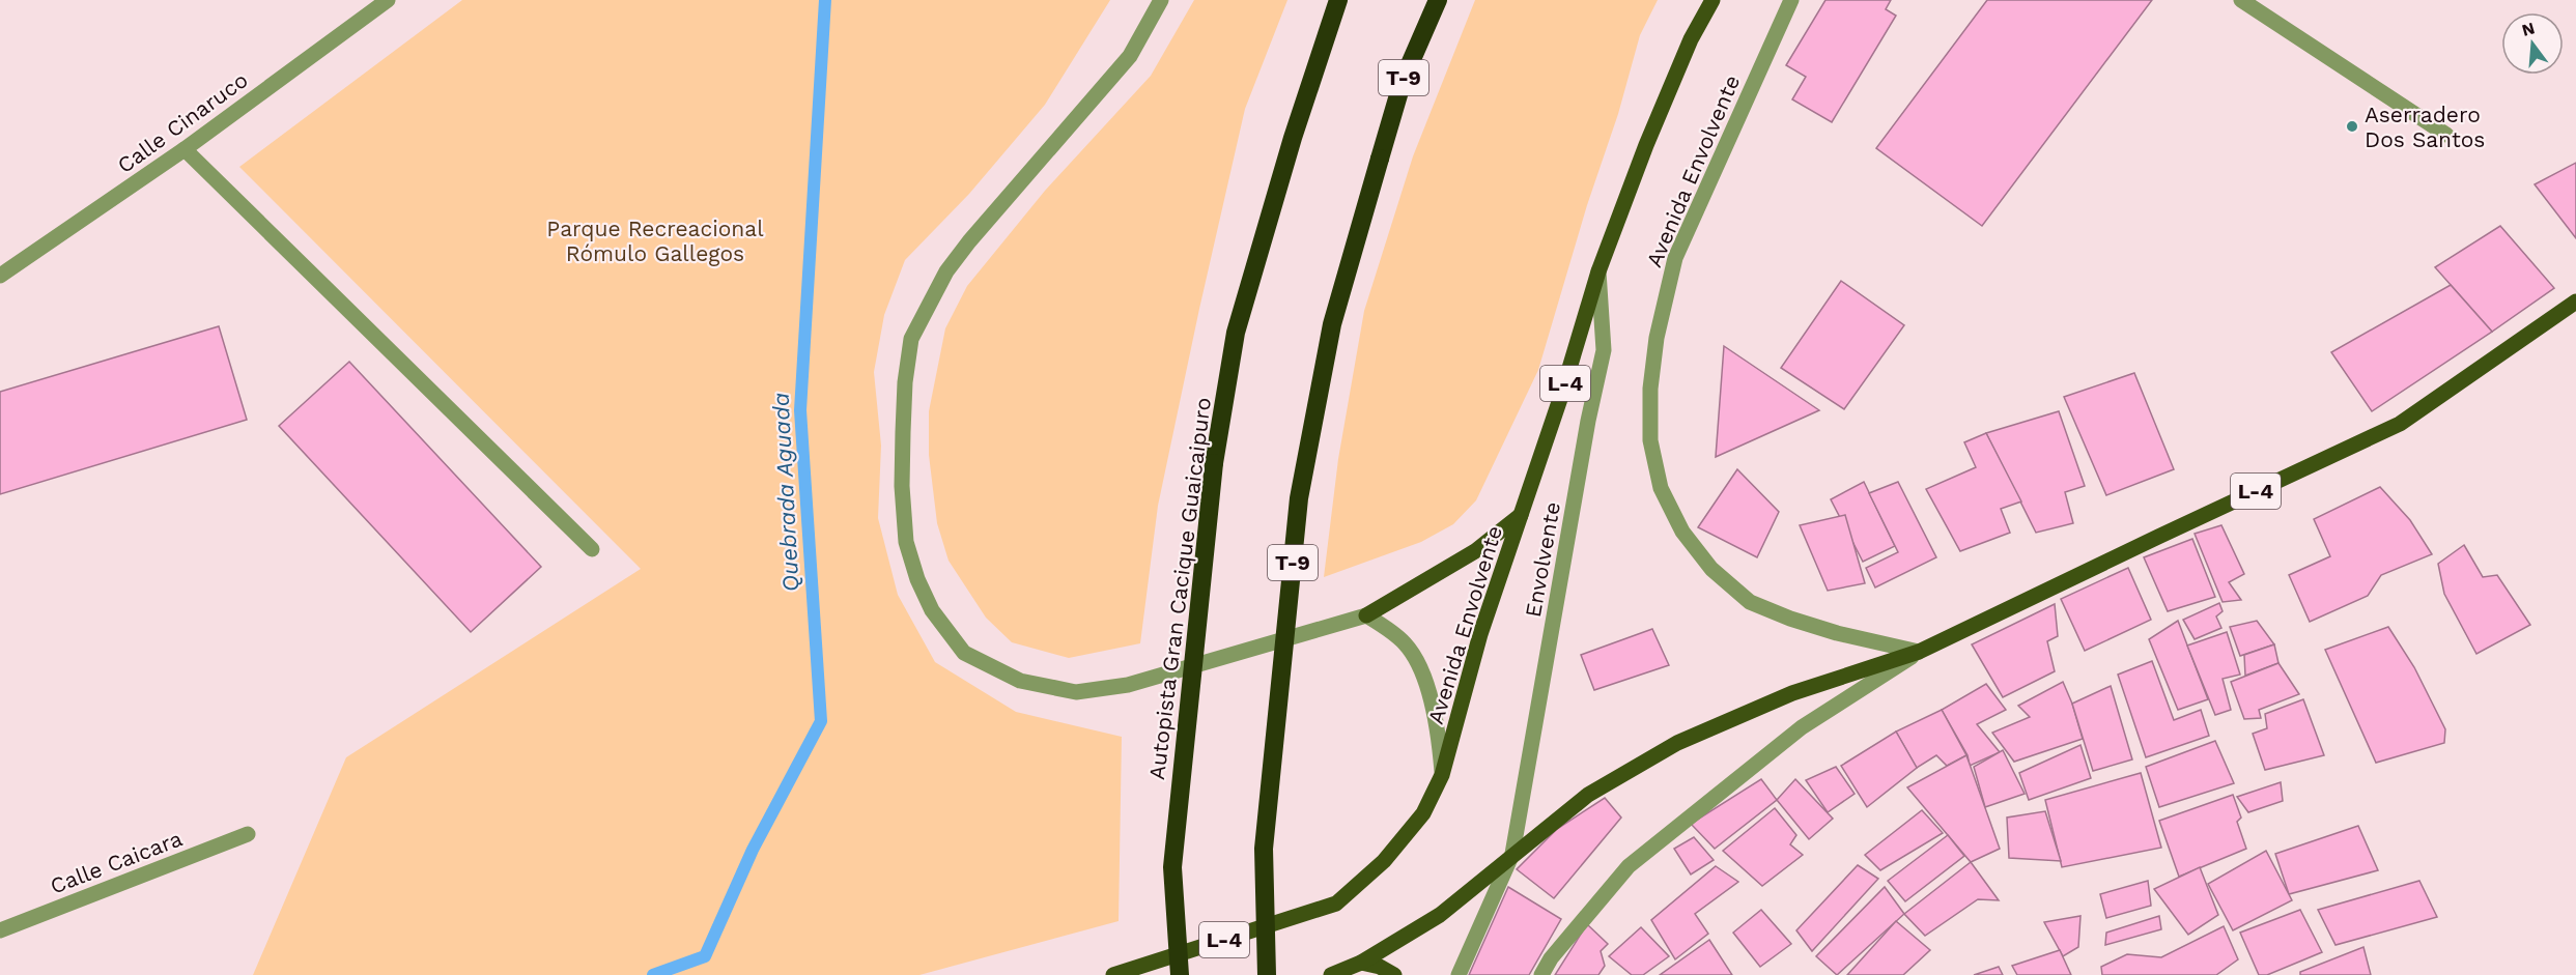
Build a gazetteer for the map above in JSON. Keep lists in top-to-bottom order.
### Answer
{
  "streets": {
    "highway": ["T-9", "Autopista Gran Cacique Guaicaipuro"],
    "main road": ["Avenida Envolvente", "L-4"],
    "street": ["Calle Cinaruco", "Envolvente", "Calle Caicara"]
  },
  "crossings": [
    ["Avenida Envolvente", "L-4"],
    ["Avenida Envolvente", "Envolvente"]
  ],
  "water": ["Quebrada Aguada"],
  "parks": ["Parque Recreacional Rómulo Gallegos"],
  "places": ["Aserradero Dos Santos"],
  "north": "top"
}
